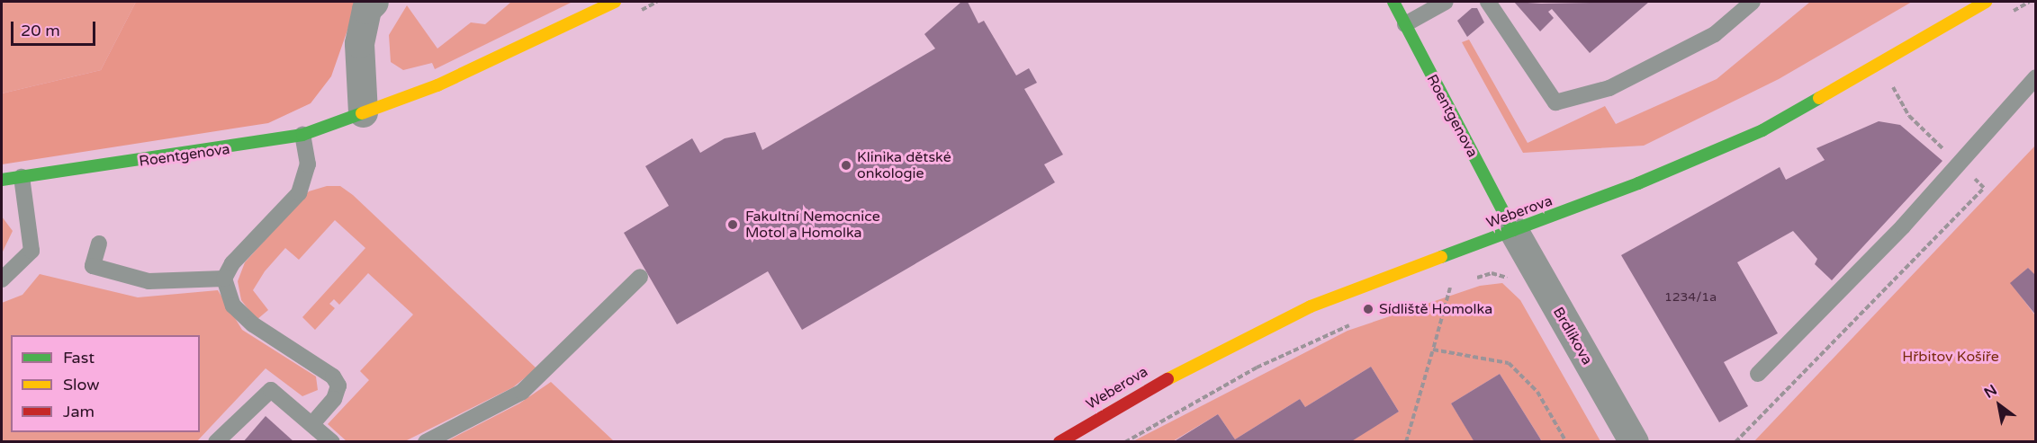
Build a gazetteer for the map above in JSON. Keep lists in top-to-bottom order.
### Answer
{
  "streets": {
    "street": ["Roentgenova", "Weberova", "Brdlíkova"]
  },
  "crossings": [
    ["Roentgenova", "Weberova"],
    ["Roentgenova", "Brdlíkova"],
    ["Weberova", "Brdlíkova"]
  ],
  "parks": ["Hřbitov Košíře"],
  "places": ["Klinika dětské onkologie", "Fakultní Nemocnice Motol a Homolka", "Sídliště Homolka"],
  "house_numbers": ["1234/1a"],
  "legend": ["Fast", "Slow", "Jam"],
  "scale_bar": "20 m",
  "north": "top left"
}
